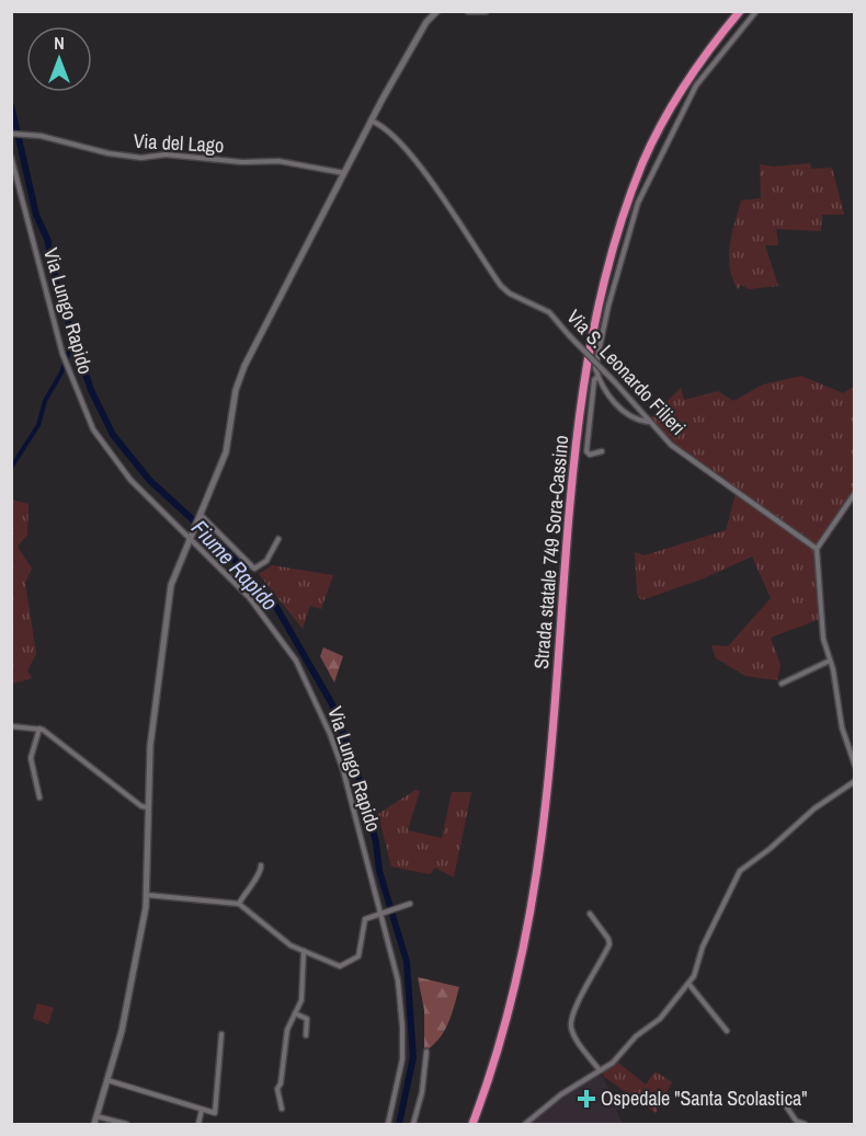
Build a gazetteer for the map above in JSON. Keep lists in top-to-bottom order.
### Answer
{
  "streets": {
    "highway": ["Strada statale 749 Sora-Cassino"],
    "street": ["Via del Lago", "Via Lungo Rapido", "Via S. Leonardo Filieri"]
  },
  "water": ["Fiume Rapido"],
  "places": {
    "health": ["Ospedale \"Santa Scolastica\""]
  },
  "north": "top"
}
